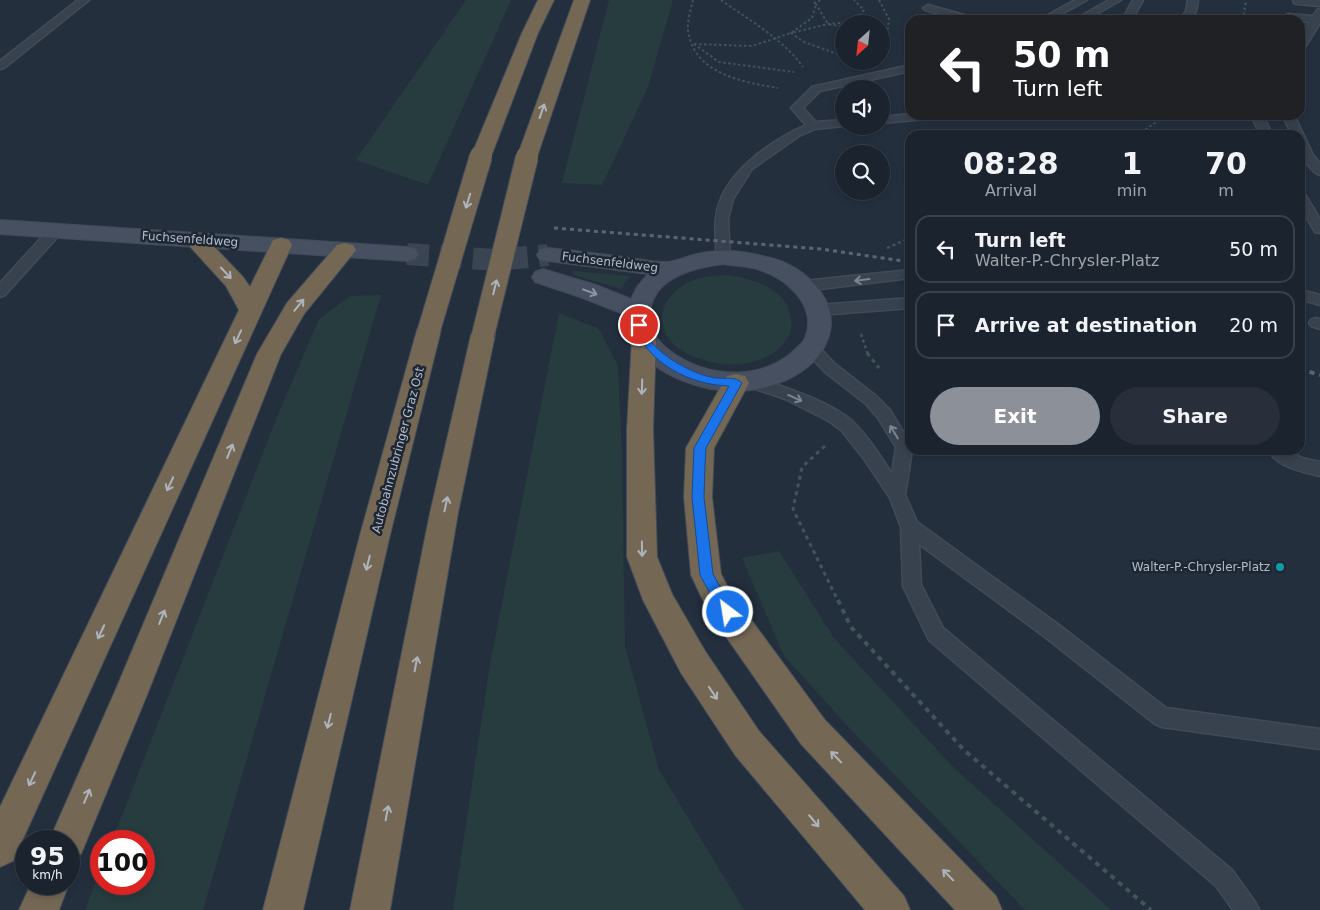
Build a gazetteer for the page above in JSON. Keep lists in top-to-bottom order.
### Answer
{
  "streets": {
    "highway": ["Autobahnzubringer Graz Ost"],
    "main road": ["Fuchsenfeldweg"]
  },
  "places": ["Walter-P.-Chrysler-Platz"],
  "north": "bottom left",
  "page": {
    "turn": ["50 m", "Turn left"],
    "eta": [
      "08:28",
      "Arrival",
      "1",
      "min",
      "70",
      "m"
    ],
    "list": [
      {
        "name": "Turn left",
        "note": "Walter-P.-Chrysler-Platz",
        "value": "50 m"
      },
      {
        "name": "Arrive at destination",
        "value": "20 m"
      }
    ],
    "buttons": ["Exit", "Share"],
    "speed": "95 km/h",
    "limit": "100"
  }
}
